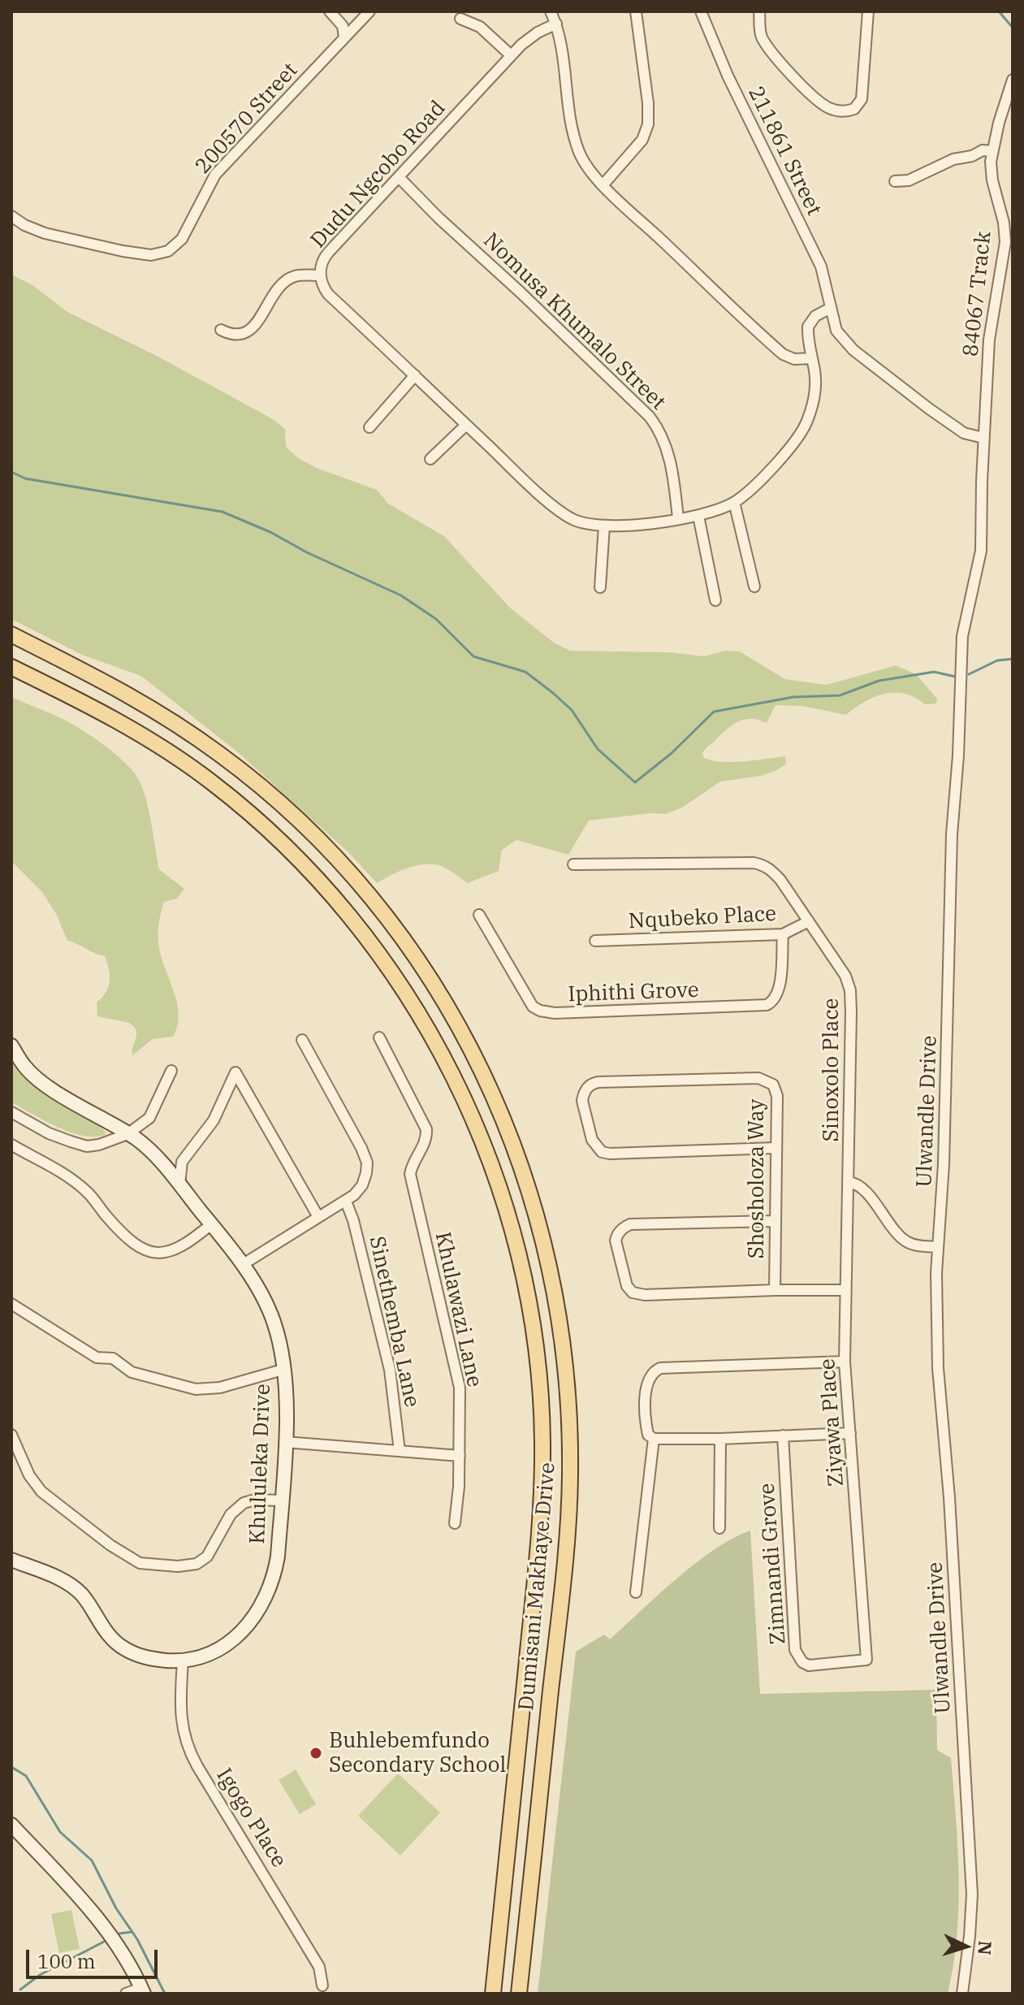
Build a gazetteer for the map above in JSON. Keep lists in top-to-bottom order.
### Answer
{
  "streets": {
    "main road": ["Dumisani Makhaye Drive"],
    "street": [
      "200570 Street",
      "211861 Street",
      "Dudu Ngcobo Road",
      "84067 Track",
      "Nomusa Khumalo Street",
      "Nqubeko Place",
      "Iphithi Grove",
      "Sinoxolo Place",
      "Ulwandle Drive",
      "Shosholoza Way",
      "Khulawazi Lane",
      "Sinethemba Lane",
      "Ziyawa Place",
      "Khululeka Drive",
      "Zimnandi Grove",
      "Igogo Place"
    ]
  },
  "crossings": [
    ["211861 Street", "Dudu Ngcobo Road"],
    ["Dudu Ngcobo Road", "Nomusa Khumalo Street"],
    ["84067 Track", "Ulwandle Drive"],
    ["Nqubeko Place", "Iphithi Grove"],
    ["Nqubeko Place", "Sinoxolo Place"],
    ["Sinoxolo Place", "Ziyawa Place"],
    ["Ziyawa Place", "Zimnandi Grove"],
    ["Khululeka Drive", "Igogo Place"]
  ],
  "places": ["Buhlebemfundo Secondary School"],
  "scale_bar": "100 m",
  "north": "right"
}
